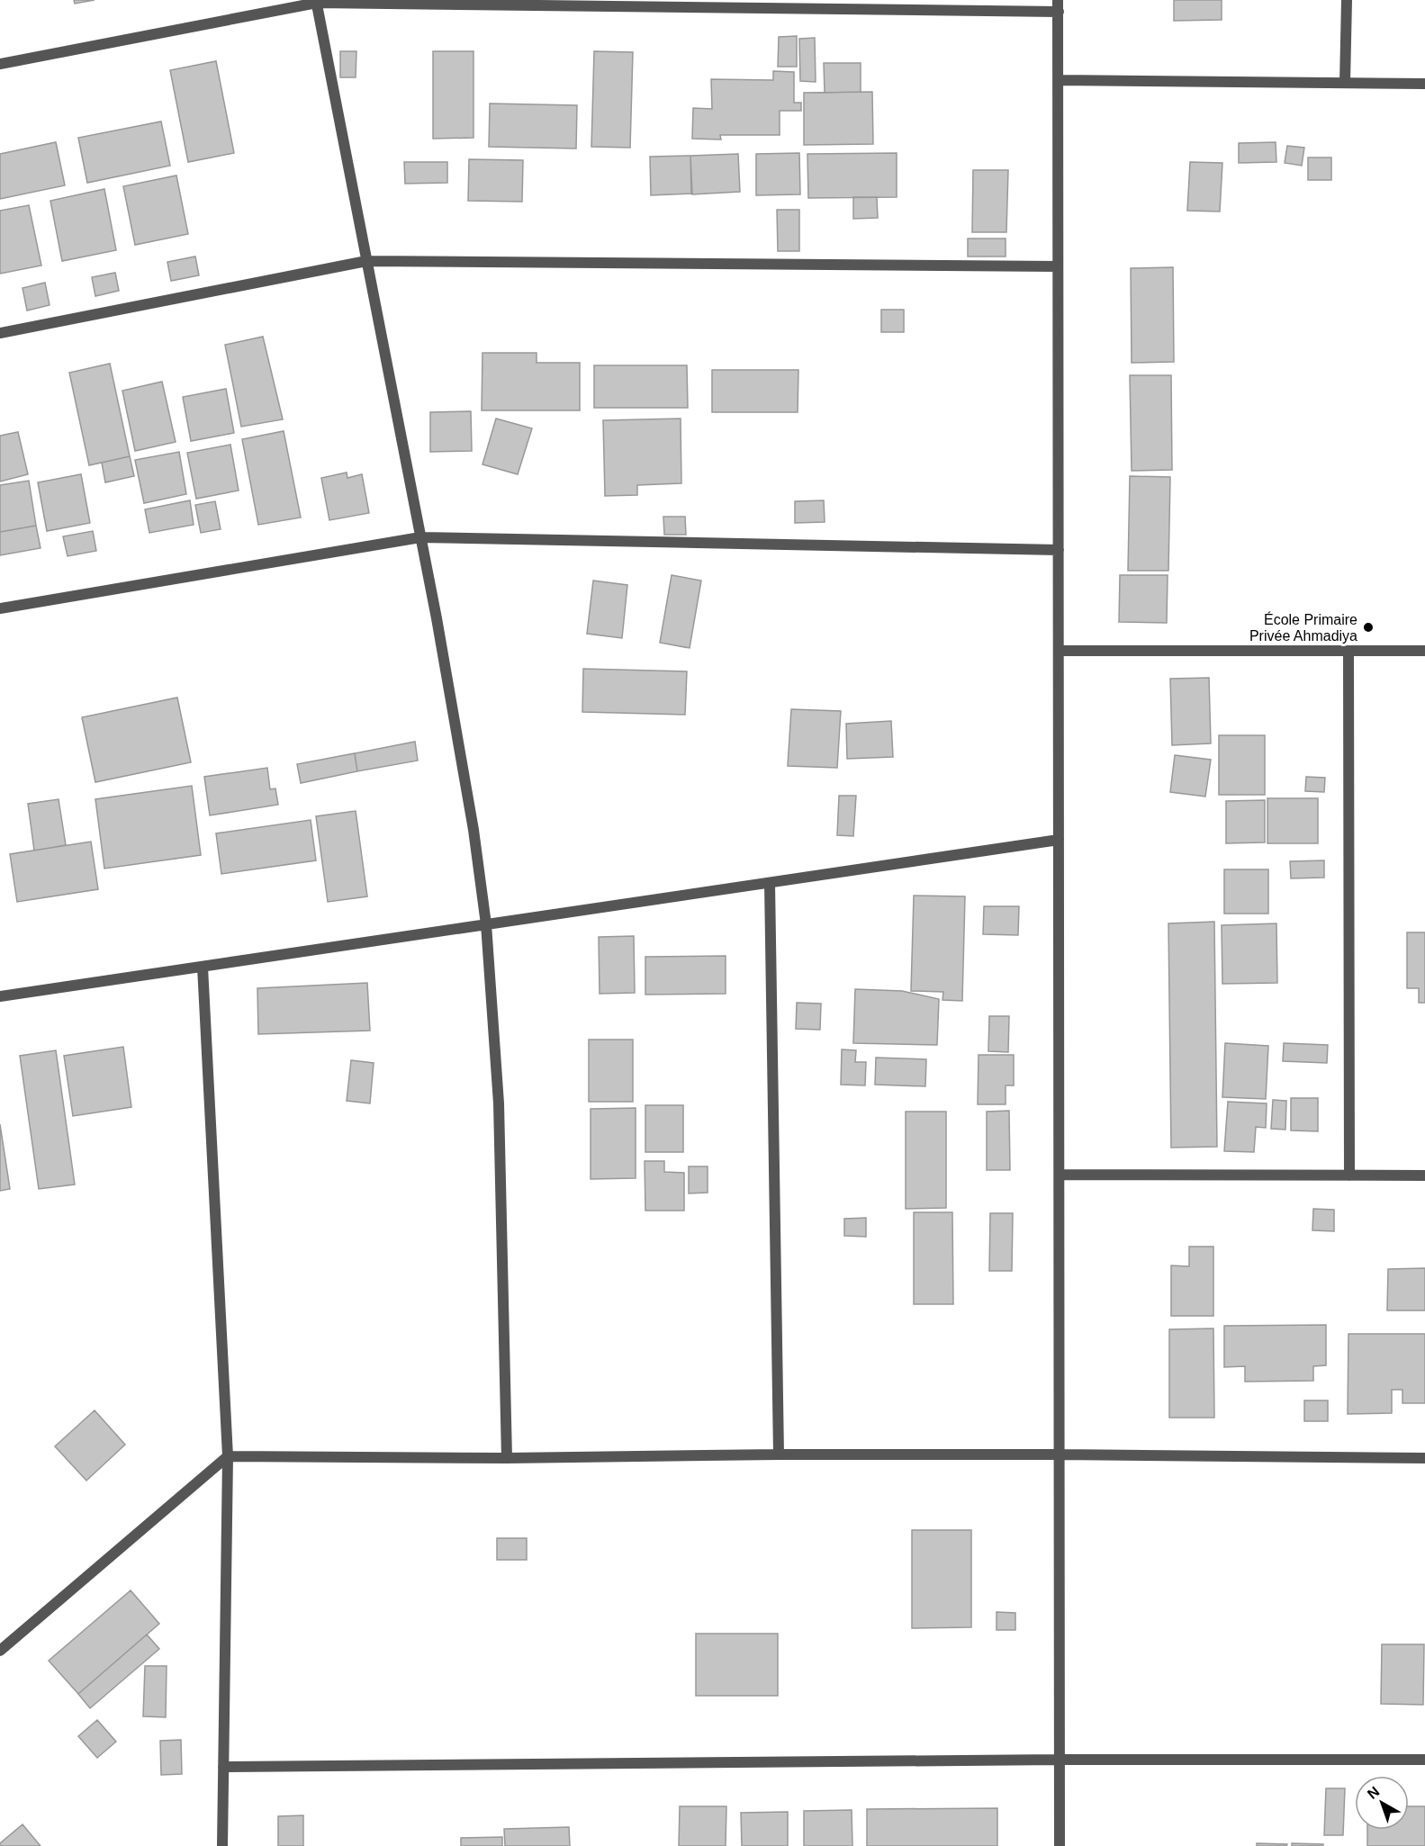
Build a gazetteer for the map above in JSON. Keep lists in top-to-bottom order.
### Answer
{
  "places": ["École Primaire Privée Ahmadiya"],
  "north": "top left"
}
